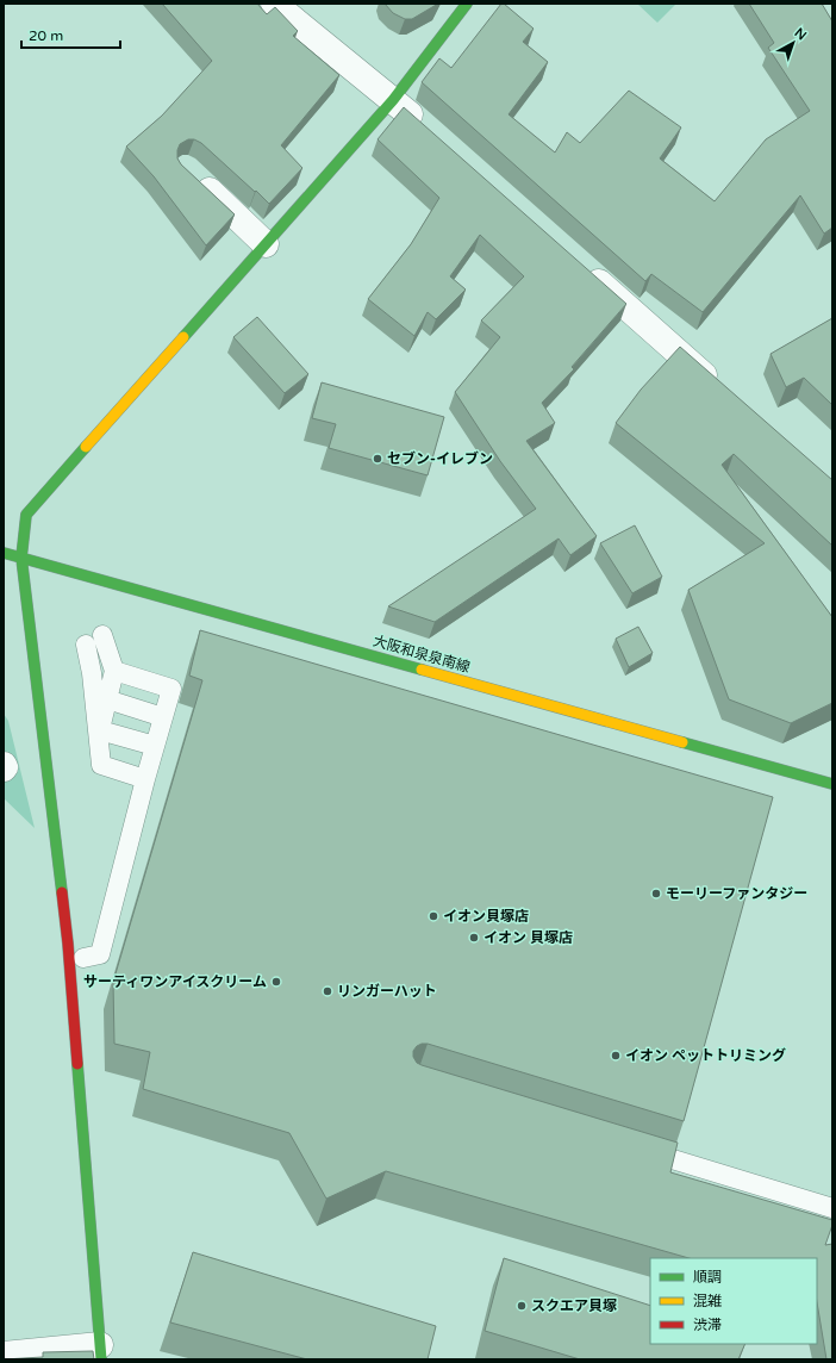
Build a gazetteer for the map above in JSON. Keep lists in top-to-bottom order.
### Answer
{
  "streets": {
    "street": ["大阪和泉泉南線"]
  },
  "places": [
    "セブン-イレブン",
    "モーリーファンタジー",
    "イオン貝塚店",
    "イオン 貝塚店",
    "サーティワンアイスクリーム",
    "リンガーハット",
    "イオン ペットトリミング",
    "スクエア貝塚"
  ],
  "legend": ["順調", "混雑", "渋滞"],
  "scale_bar": "20 m",
  "north": "top right"
}
